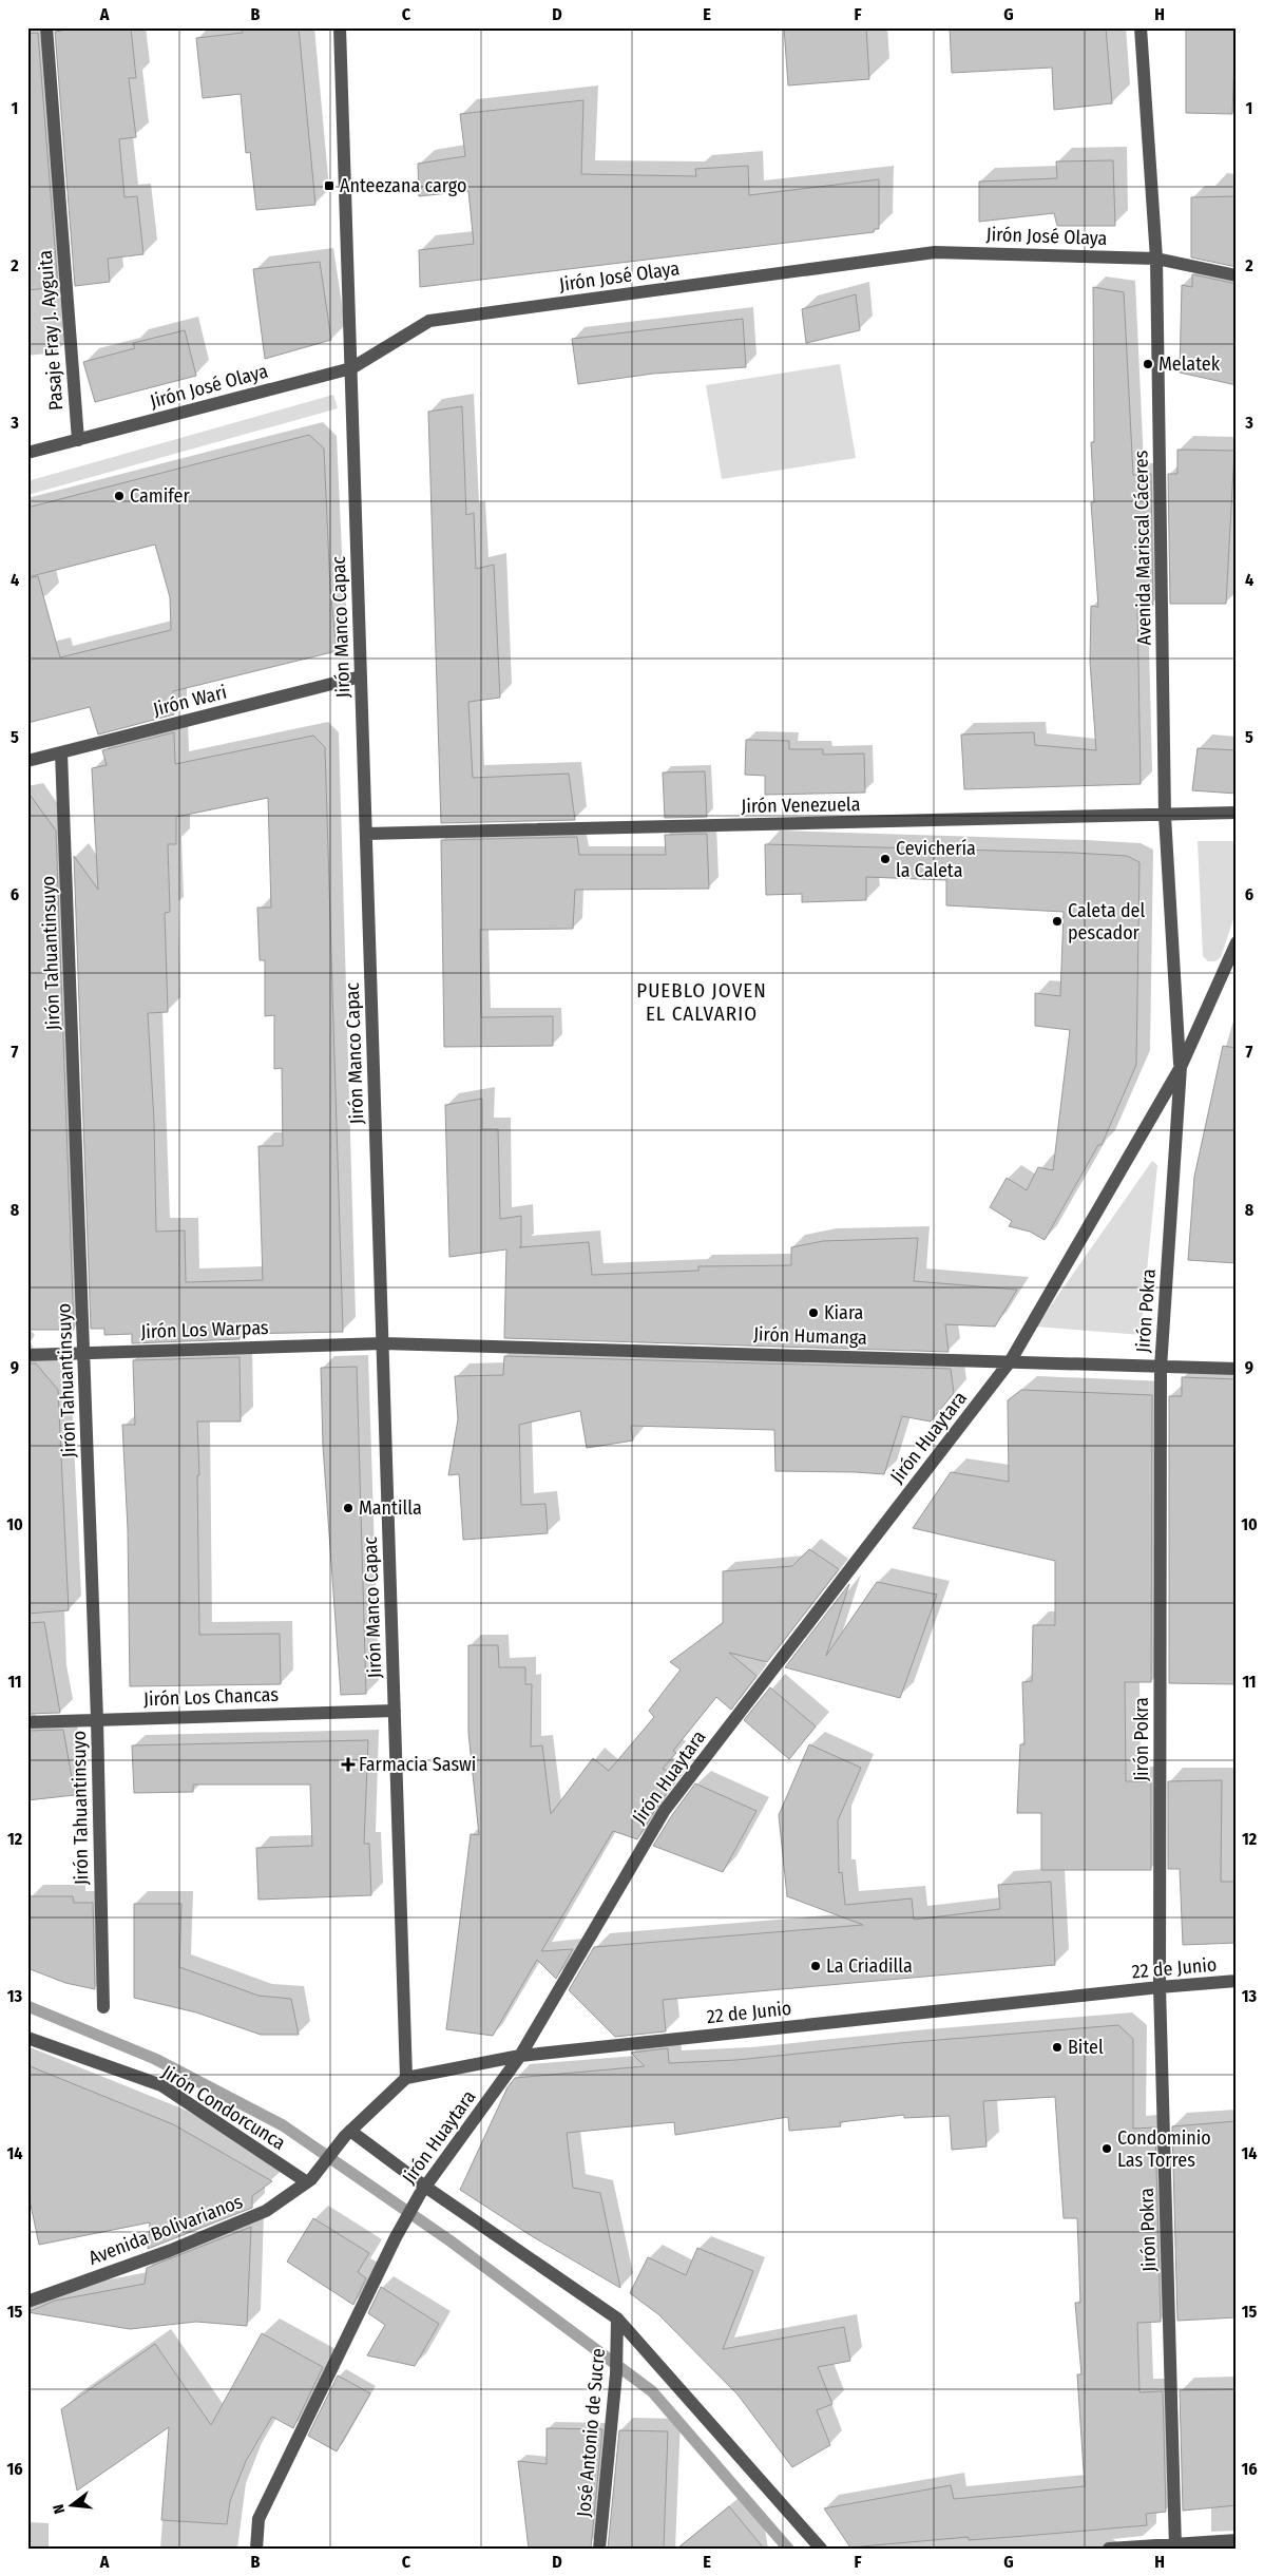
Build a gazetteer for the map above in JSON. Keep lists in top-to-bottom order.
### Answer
{
  "streets": {
    "street": [
      "Jirón José Olaya",
      "Pasaje Fray J. Ayguita",
      "Avenida Mariscal Cáceres",
      "Jirón Manco Capac",
      "Jirón Wari",
      "Jirón Venezuela",
      "Jirón Tahuantinsuyo",
      "Jirón Pokra",
      "Jirón Los Warpas",
      "Jirón Humanga",
      "Jirón Huaytara",
      "Jirón Los Chancas",
      "22 de Junio",
      "Jirón Condorcunca",
      "Avenida Bolivarianos",
      "José Antonio de Sucre"
    ]
  },
  "crossings": [
    ["Jirón José Olaya", "Pasaje Fray J. Ayguita"],
    ["Jirón José Olaya", "Avenida Mariscal Cáceres"],
    ["Jirón José Olaya", "Jirón Manco Capac"],
    ["Avenida Mariscal Cáceres", "Jirón Venezuela"],
    ["Avenida Mariscal Cáceres", "Jirón Pokra"],
    ["Avenida Mariscal Cáceres", "Jirón Huaytara"],
    ["Jirón Manco Capac", "Jirón Wari"],
    ["Jirón Manco Capac", "Jirón Venezuela"],
    ["Jirón Manco Capac", "Jirón Los Warpas"],
    ["Jirón Manco Capac", "Jirón Humanga"],
    ["Jirón Manco Capac", "Jirón Los Chancas"],
    ["Jirón Manco Capac", "22 de Junio"],
    ["Jirón Wari", "Jirón Tahuantinsuyo"],
    ["Jirón Tahuantinsuyo", "Jirón Los Warpas"],
    ["Jirón Tahuantinsuyo", "Jirón Los Chancas"],
    ["Jirón Pokra", "Jirón Humanga"],
    ["Jirón Pokra", "Jirón Huaytara"],
    ["Jirón Pokra", "22 de Junio"],
    ["Jirón Los Warpas", "Jirón Humanga"],
    ["Jirón Humanga", "Jirón Huaytara"],
    ["Jirón Huaytara", "22 de Junio"],
    ["Jirón Condorcunca", "Avenida Bolivarianos"]
  ],
  "districts": ["PUEBLO JOVEN EL CALVARIO"],
  "places": {
    "transit": ["Anteezana cargo"],
    "other": [
      "Melatek",
      "Camifer",
      "Cevichería la Caleta",
      "Caleta del pescador",
      "Kiara",
      "Mantilla",
      "La Criadilla",
      "Bitel",
      "Condominio Las Torres"
    ],
    "health": ["Farmacia Saswi"]
  },
  "north": "left",
  "grid": {
    "columns": [
      "A",
      "B",
      "C",
      "D",
      "E",
      "F",
      "G",
      "H"
    ],
    "rows": [
      "1",
      "2",
      "3",
      "4",
      "5",
      "6",
      "7",
      "8",
      "9",
      "10",
      "11",
      "12",
      "13",
      "14",
      "15",
      "16"
    ]
  }
}
